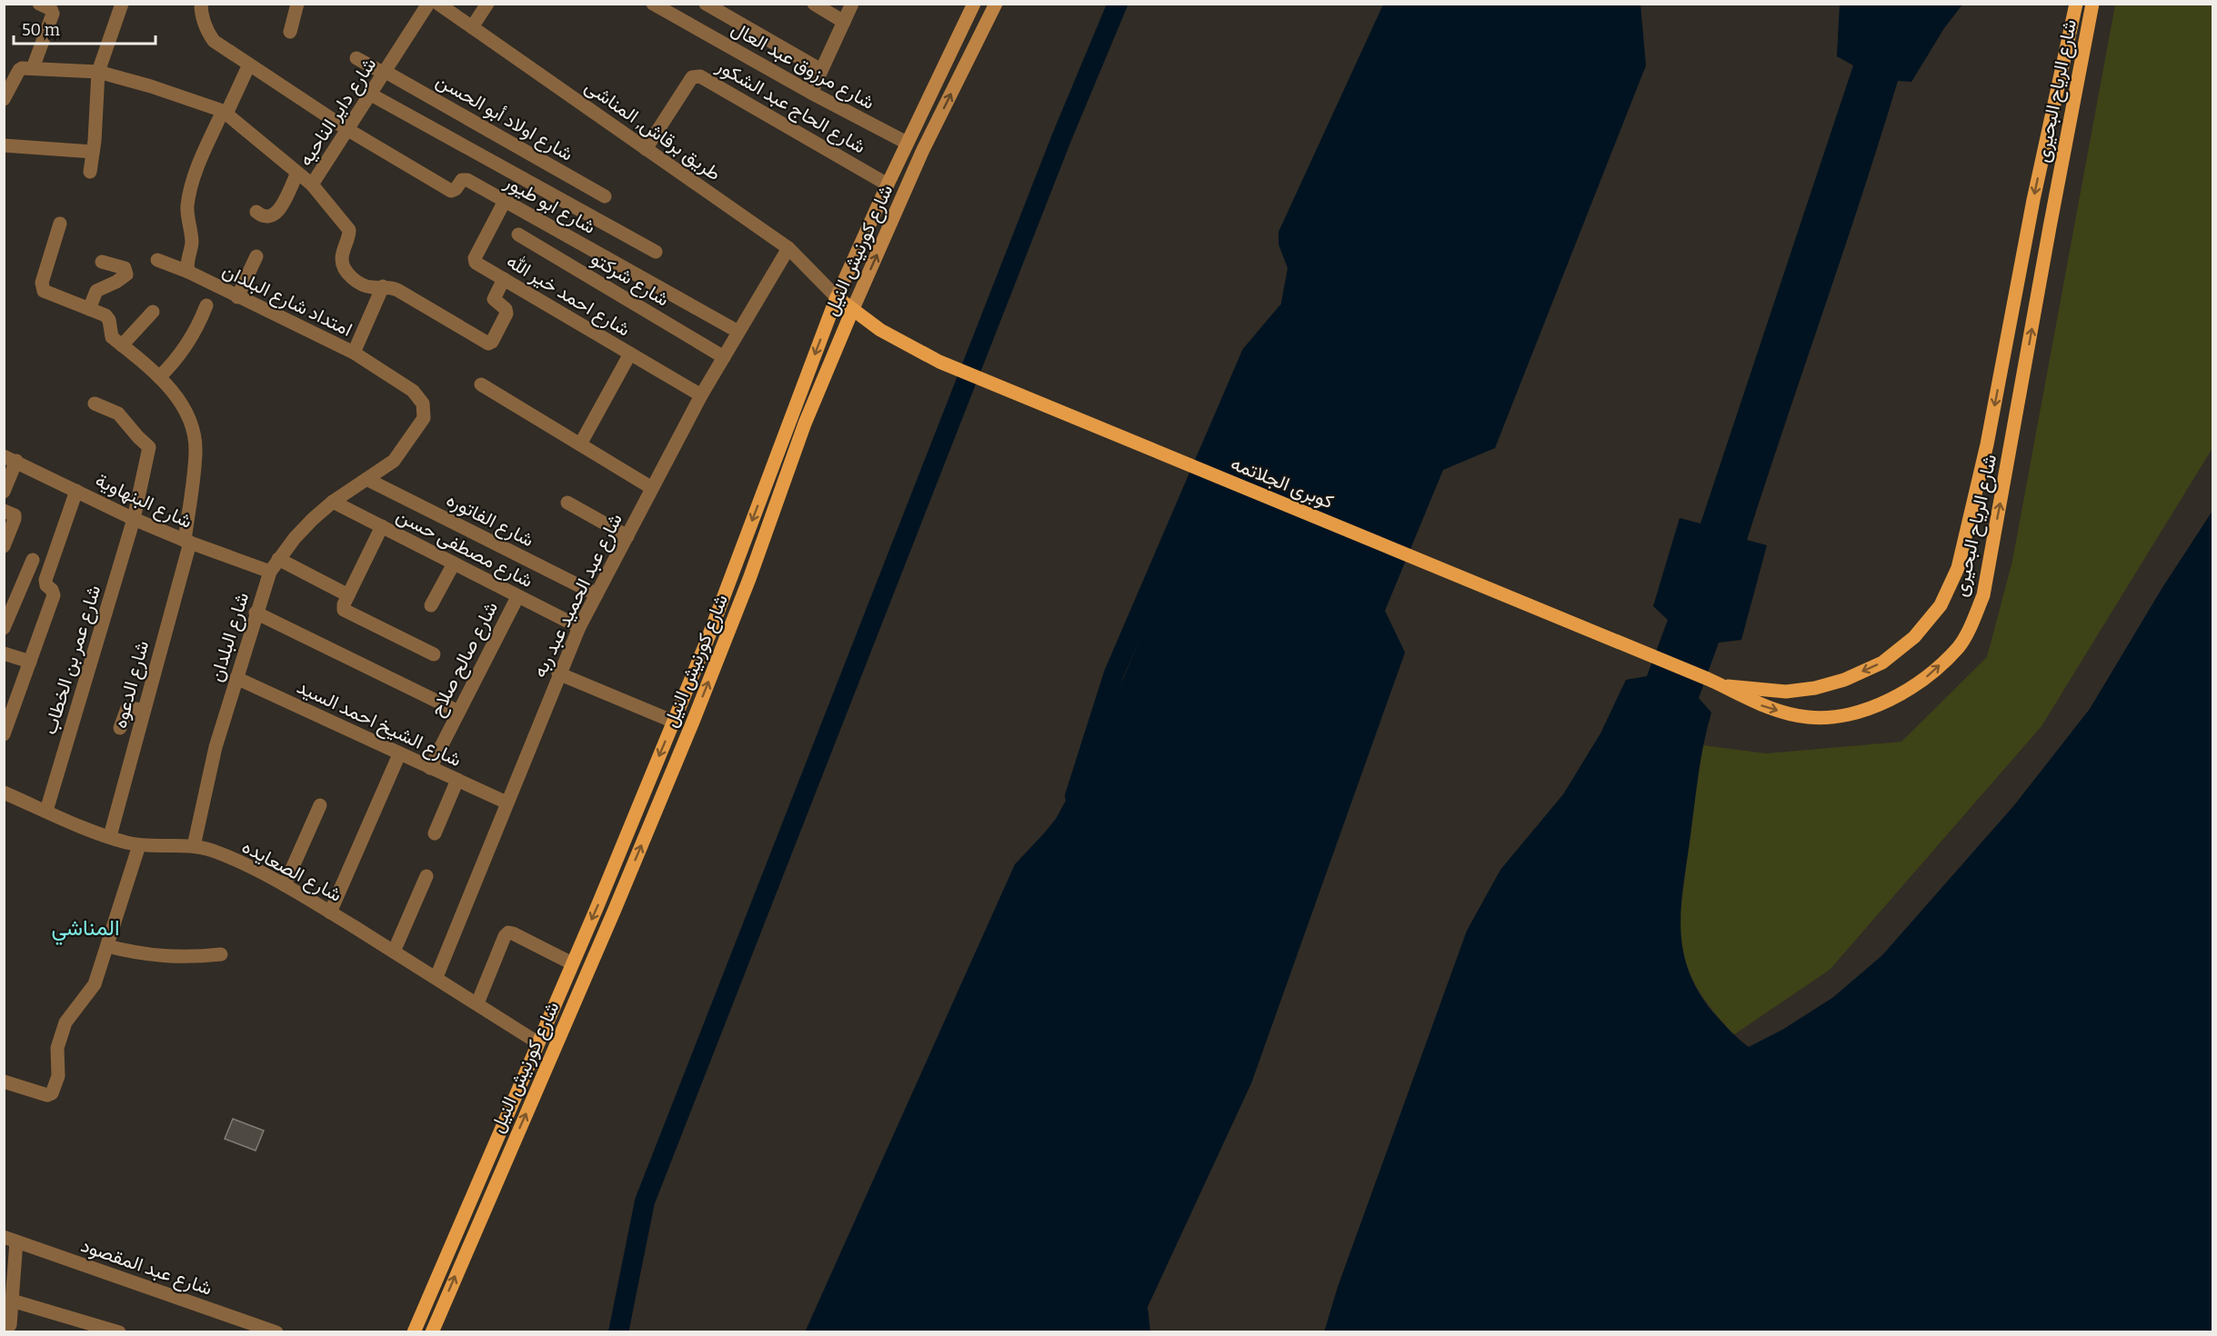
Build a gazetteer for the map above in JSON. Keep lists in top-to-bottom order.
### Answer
{
  "streets": {
    "main road": ["شارع الرياح البحيرى", "شارع كورنيش النيل", "كوبرى الجلاتمه"],
    "street": [
      "شارع مرزوق عبد العال",
      "شارع الحاج عبد الشكور",
      "شارع داير الناحيه",
      "شارع اولاد أبو الحسن",
      "طريق برقاش, المناشى",
      "شارع ابو طيور",
      "شارع شركتو",
      "شارع احمد خير الله",
      "امتداد شارع البلدان",
      "شارع البنهاوية",
      "شارع الفاتوره",
      "شارع مصطفى حسن",
      "شارع عبد الحميد عبد ربه",
      "شارع البلدان",
      "شارع صالح صلاح",
      "شارع عمر بن الخطاب",
      "شارع الدعوه",
      "شارع الشيخ احمد السيد",
      "شارع الصعايده",
      "شارع عبد المقصود"
    ]
  },
  "crossings": [
    ["شارع مرزوق عبد العال", "شارع كورنيش النيل"],
    ["شارع الرياح البحيرى", "كوبرى الجلاتمه"],
    ["شارع الحاج عبد الشكور", "طريق برقاش, المناشى"],
    ["شارع الحاج عبد الشكور", "شارع كورنيش النيل"],
    ["شارع داير الناحيه", "شارع اولاد أبو الحسن"],
    ["شارع داير الناحيه", "شارع ابو طيور"],
    ["طريق برقاش, المناشى", "شارع كورنيش النيل"],
    ["طريق برقاش, المناشى", "كوبرى الجلاتمه"],
    ["طريق برقاش, المناشى", "شارع عبد الحميد عبد ربه"],
    ["شارع ابو طيور", "شارع احمد خير الله"],
    ["شارع ابو طيور", "شارع عبد الحميد عبد ربه"],
    ["شارع كورنيش النيل", "كوبرى الجلاتمه"],
    ["شارع كورنيش النيل", "شارع الصعايده"],
    ["شارع شركتو", "شارع عبد الحميد عبد ربه"],
    ["شارع احمد خير الله", "شارع عبد الحميد عبد ربه"],
    ["امتداد شارع البلدان", "شارع الفاتوره"],
    ["امتداد شارع البلدان", "شارع البلدان"],
    ["شارع البنهاوية", "شارع البلدان"],
    ["شارع البنهاوية", "شارع عمر بن الخطاب"],
    ["شارع البنهاوية", "شارع الدعوه"],
    ["شارع الفاتوره", "شارع عبد الحميد عبد ربه"],
    ["شارع الفاتوره", "شارع البلدان"],
    ["شارع مصطفى حسن", "شارع عبد الحميد عبد ربه"],
    ["شارع مصطفى حسن", "شارع البلدان"],
    ["شارع مصطفى حسن", "شارع صالح صلاح"],
    ["شارع عبد الحميد عبد ربه", "شارع الشيخ احمد السيد"],
    ["شارع عبد الحميد عبد ربه", "شارع الصعايده"],
    ["شارع البلدان", "شارع الشيخ احمد السيد"],
    ["شارع البلدان", "شارع الصعايده"],
    ["شارع صالح صلاح", "شارع الشيخ احمد السيد"],
    ["شارع عمر بن الخطاب", "شارع الصعايده"],
    ["شارع الدعوه", "شارع الصعايده"]
  ],
  "districts": ["المناشي"],
  "scale_bar": "50 m"
}
